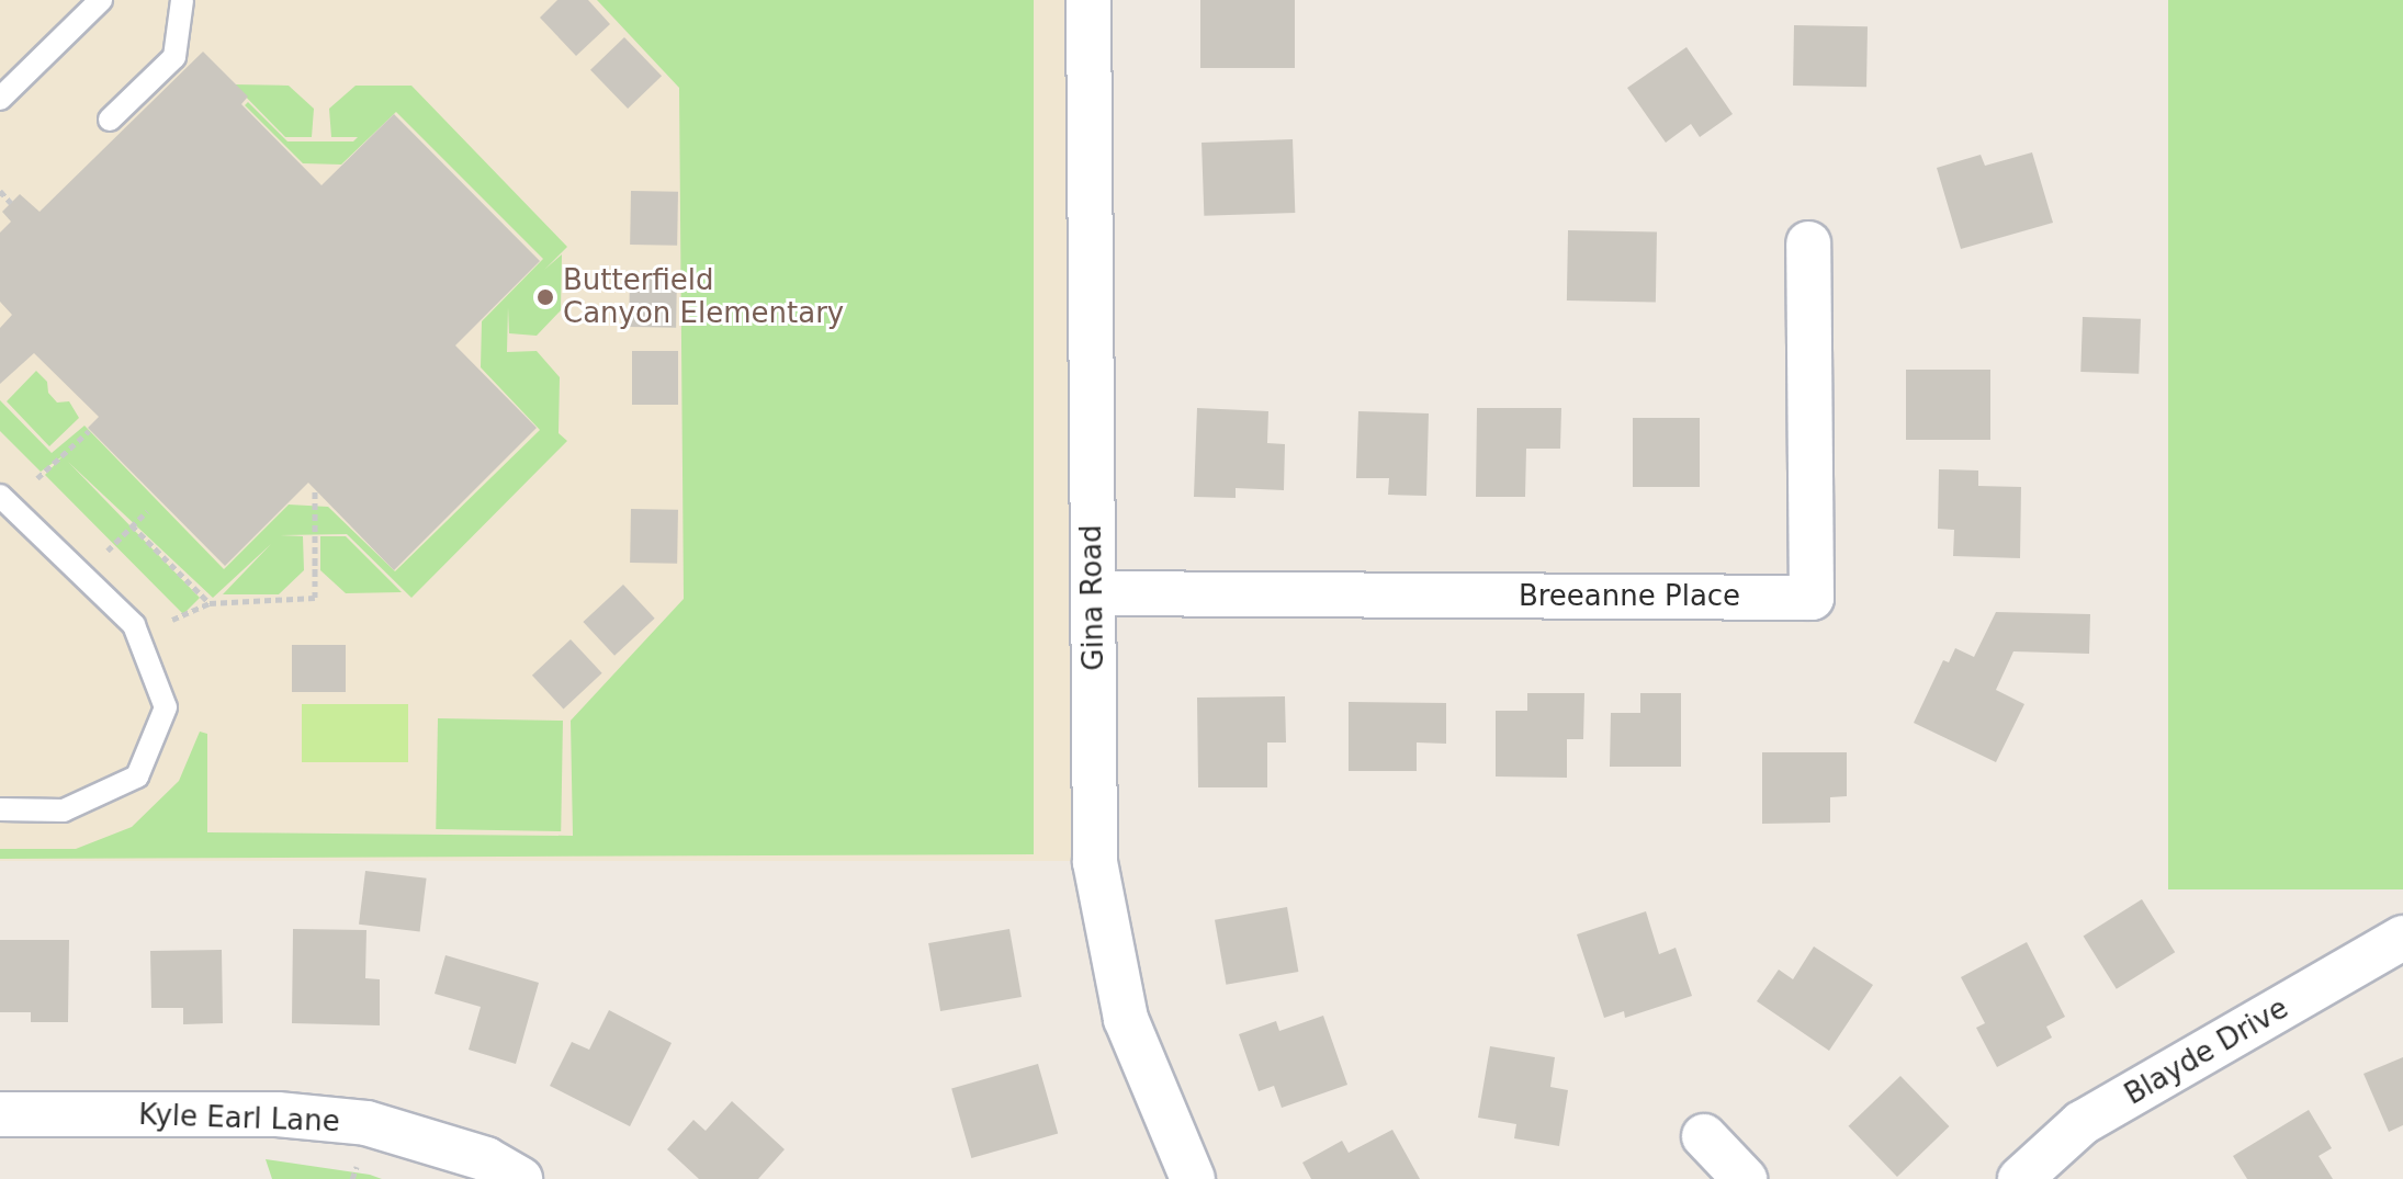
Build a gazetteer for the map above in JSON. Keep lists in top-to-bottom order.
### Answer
{
  "streets": {
    "street": [
      "Breeanne Place",
      "Gina Road",
      "Blayde Drive",
      "Kyle Earl Lane"
    ]
  },
  "crossings": [
    ["Breeanne Place", "Gina Road"]
  ],
  "places": ["Butterfield Canyon Elementary"]
}
